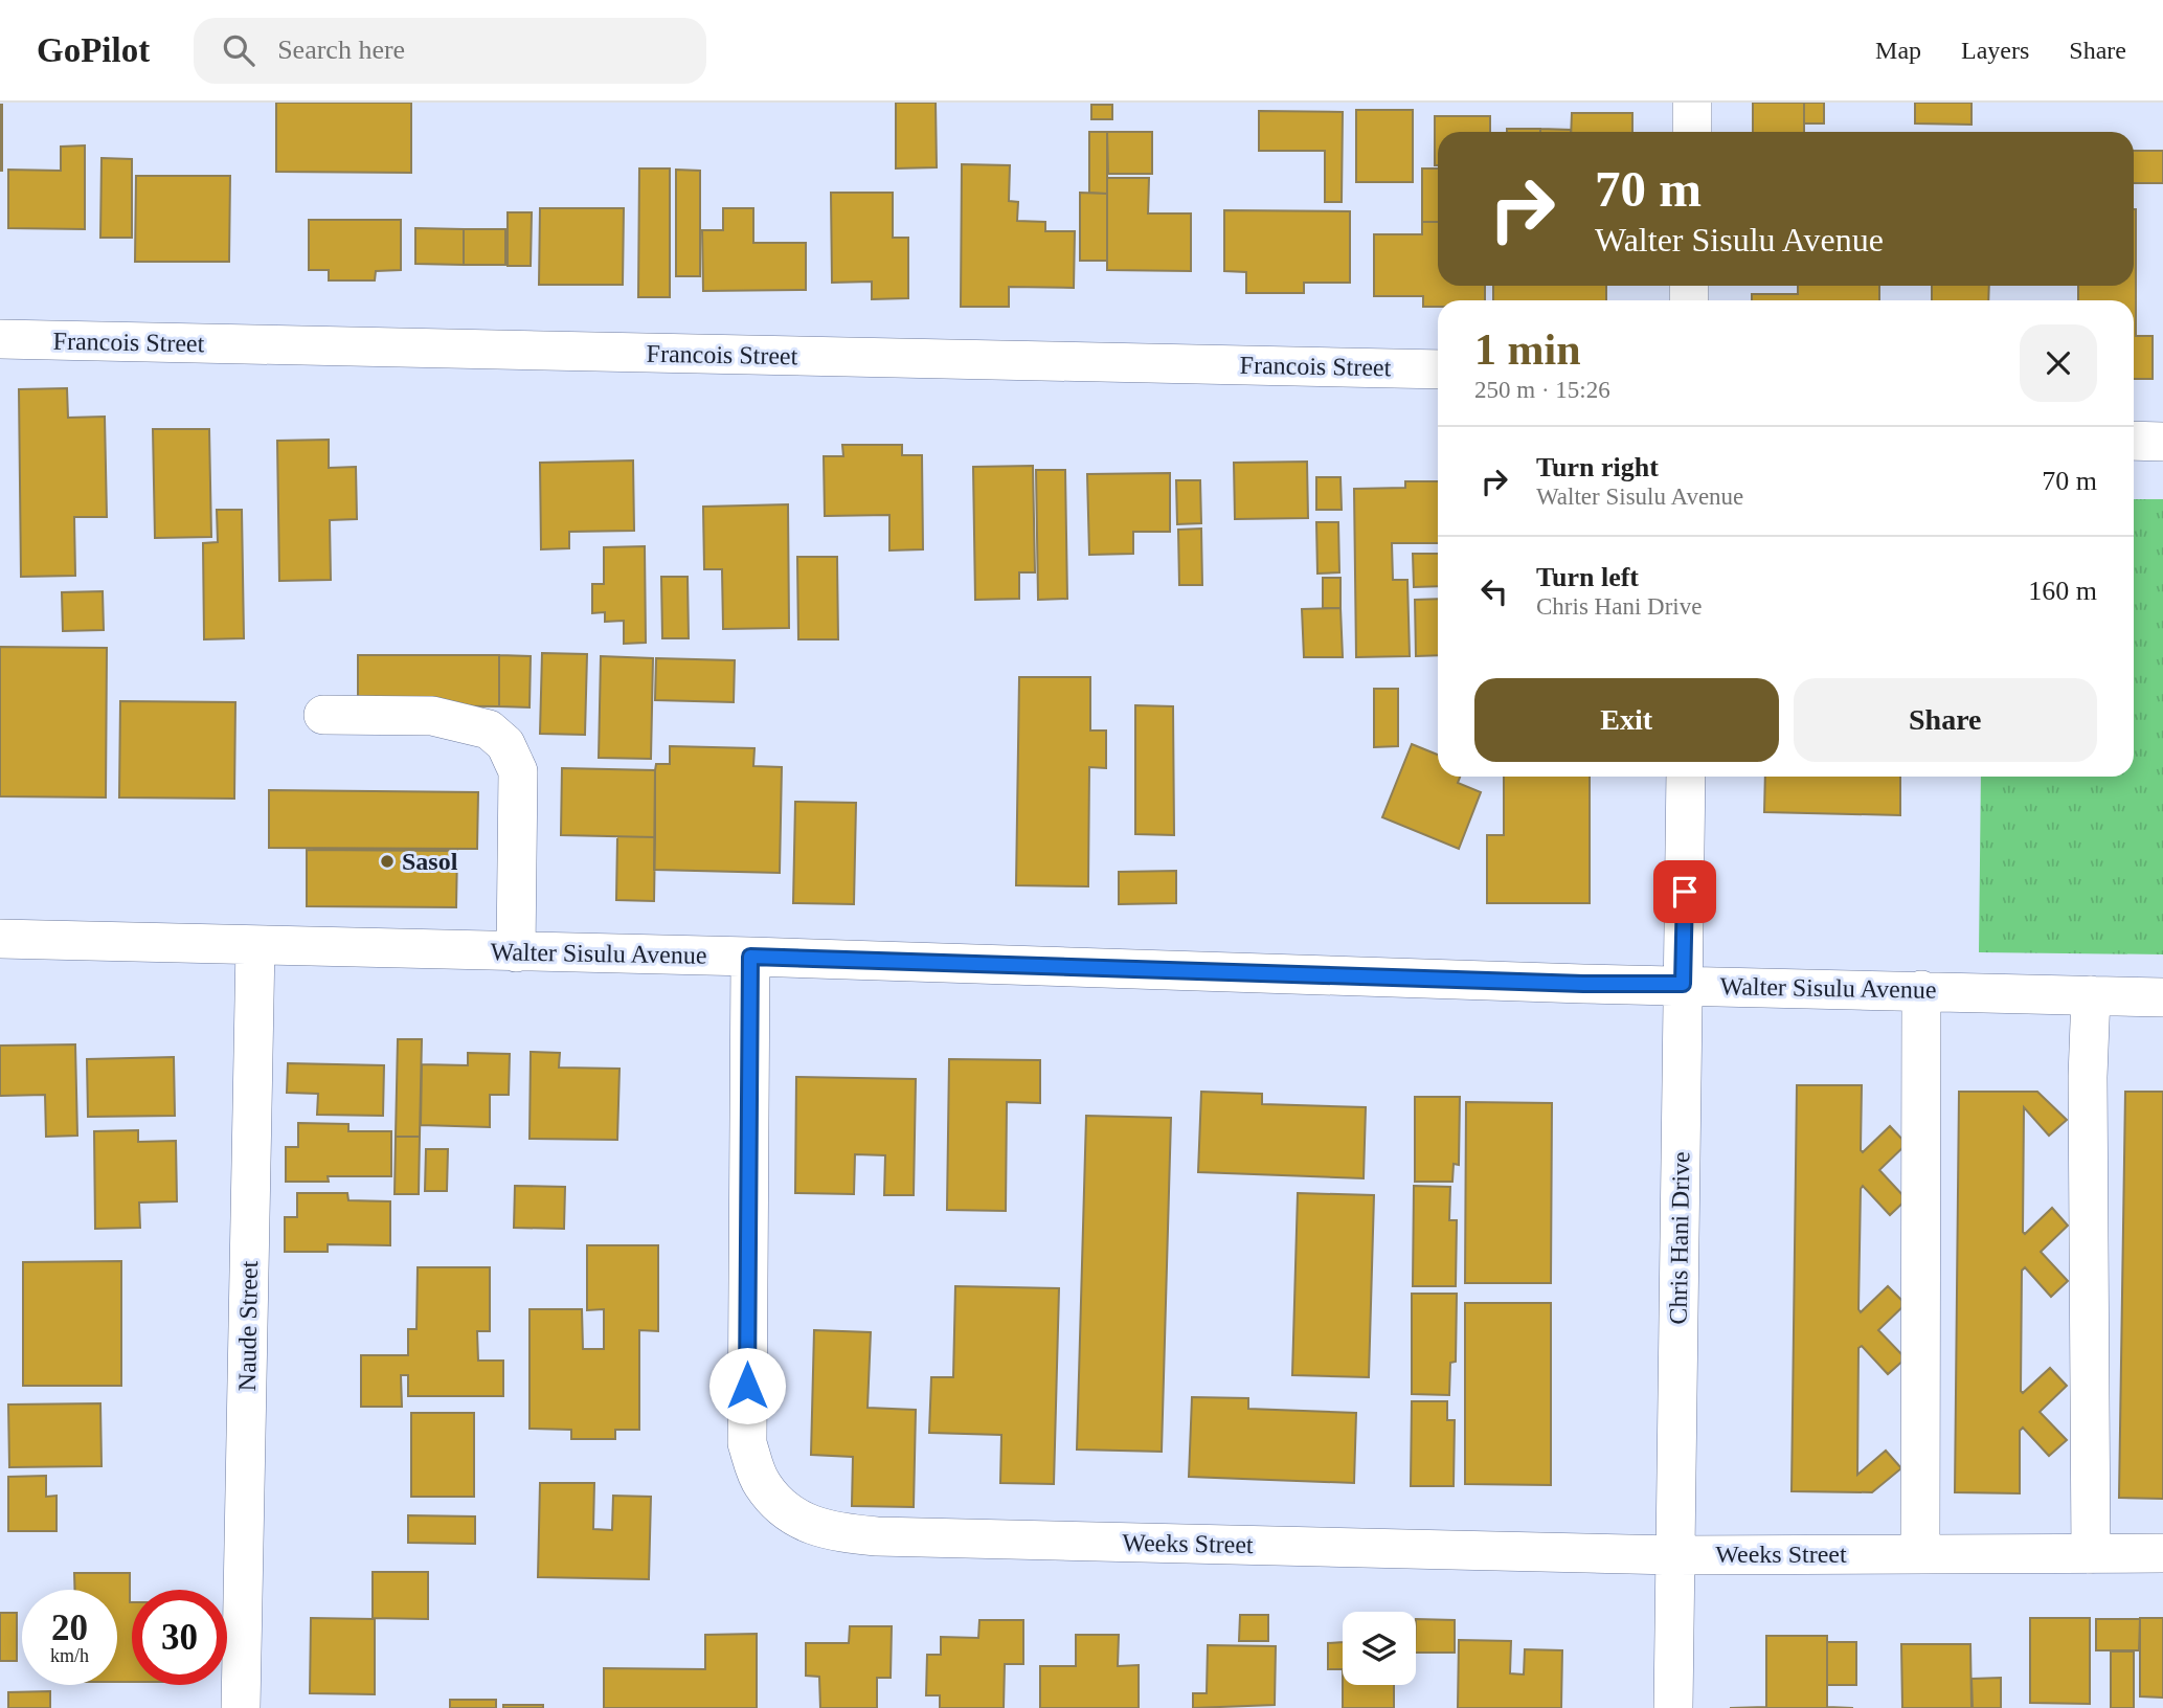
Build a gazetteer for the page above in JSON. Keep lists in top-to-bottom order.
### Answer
{
  "streets": {
    "street": [
      "Francois Street",
      "Walter Sisulu Avenue",
      "Chris Hani Drive",
      "Naude Street",
      "Weeks Street"
    ]
  },
  "crossings": [
    ["Walter Sisulu Avenue", "Chris Hani Drive"],
    ["Walter Sisulu Avenue", "Naude Street"],
    ["Walter Sisulu Avenue", "Weeks Street"],
    ["Chris Hani Drive", "Weeks Street"]
  ],
  "places": ["Sasol"],
  "page": {
    "header": "GoPilot",
    "search": "Search here",
    "nav": ["Map", "Layers", "Share"],
    "turn": ["70 m", "Walter Sisulu Avenue"],
    "heading": ["1 min", "250 m · 15:26"],
    "list": [
      {
        "name": "Turn right",
        "note": "Walter Sisulu Avenue",
        "value": "70 m"
      },
      {
        "name": "Turn left",
        "note": "Chris Hani Drive",
        "value": "160 m"
      }
    ],
    "buttons": ["Exit", "Share"],
    "speed": "20 km/h",
    "limit": "30"
  }
}
